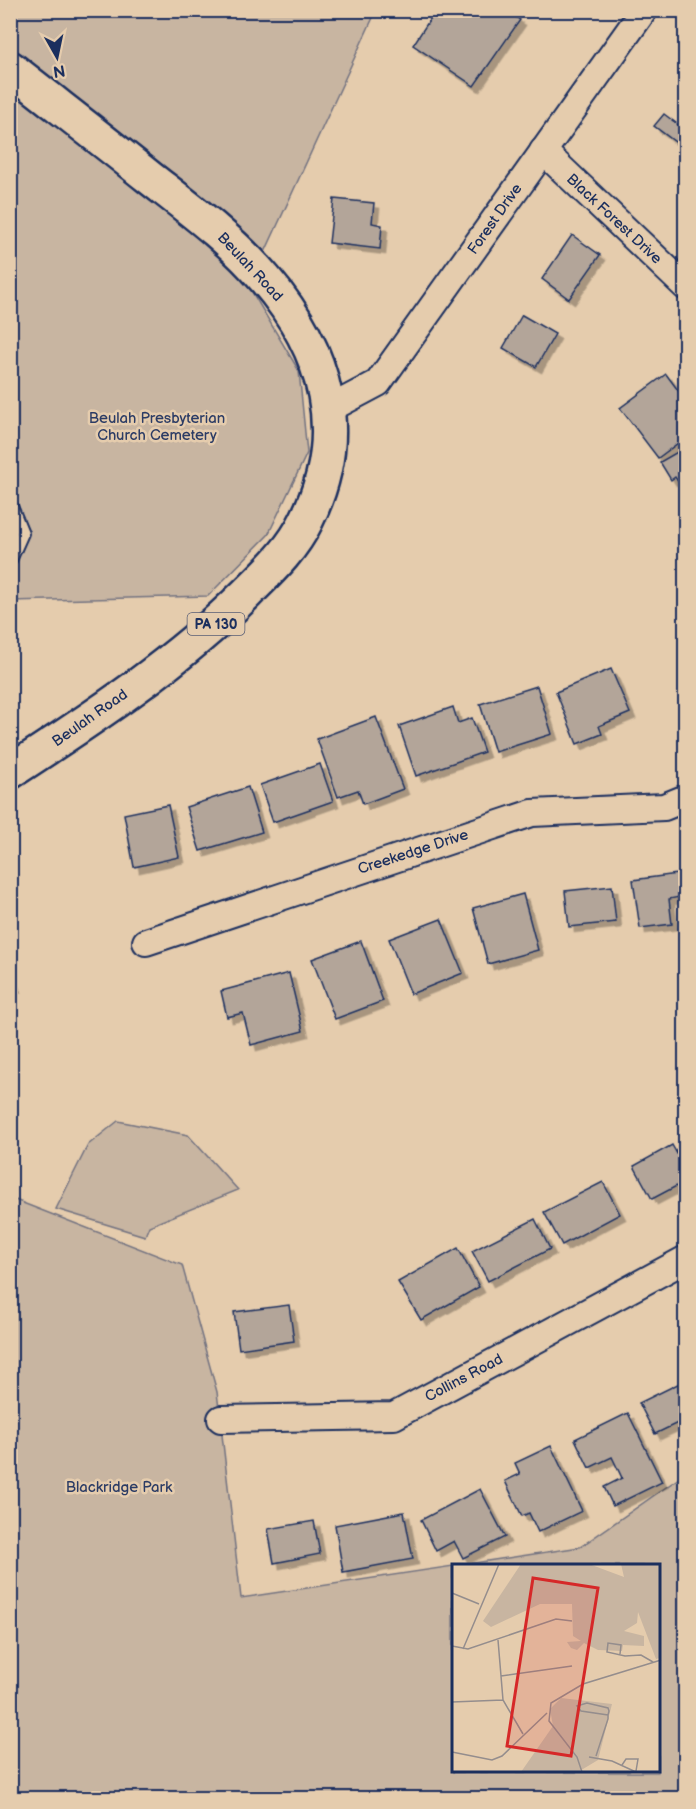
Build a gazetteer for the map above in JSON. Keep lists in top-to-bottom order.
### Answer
{
  "streets": {
    "main road": ["Beulah Road", "PA 130"],
    "street": [
      "Forest Drive",
      "Black Forest Drive",
      "Creekedge Drive",
      "Collins Road"
    ]
  },
  "crossings": [
    ["Forest Drive", "Black Forest Drive"],
    ["Forest Drive", "Beulah Road"]
  ],
  "parks": ["Beulah Presbyterian Church Cemetery", "Blackridge Park"],
  "north": "bottom"
}
